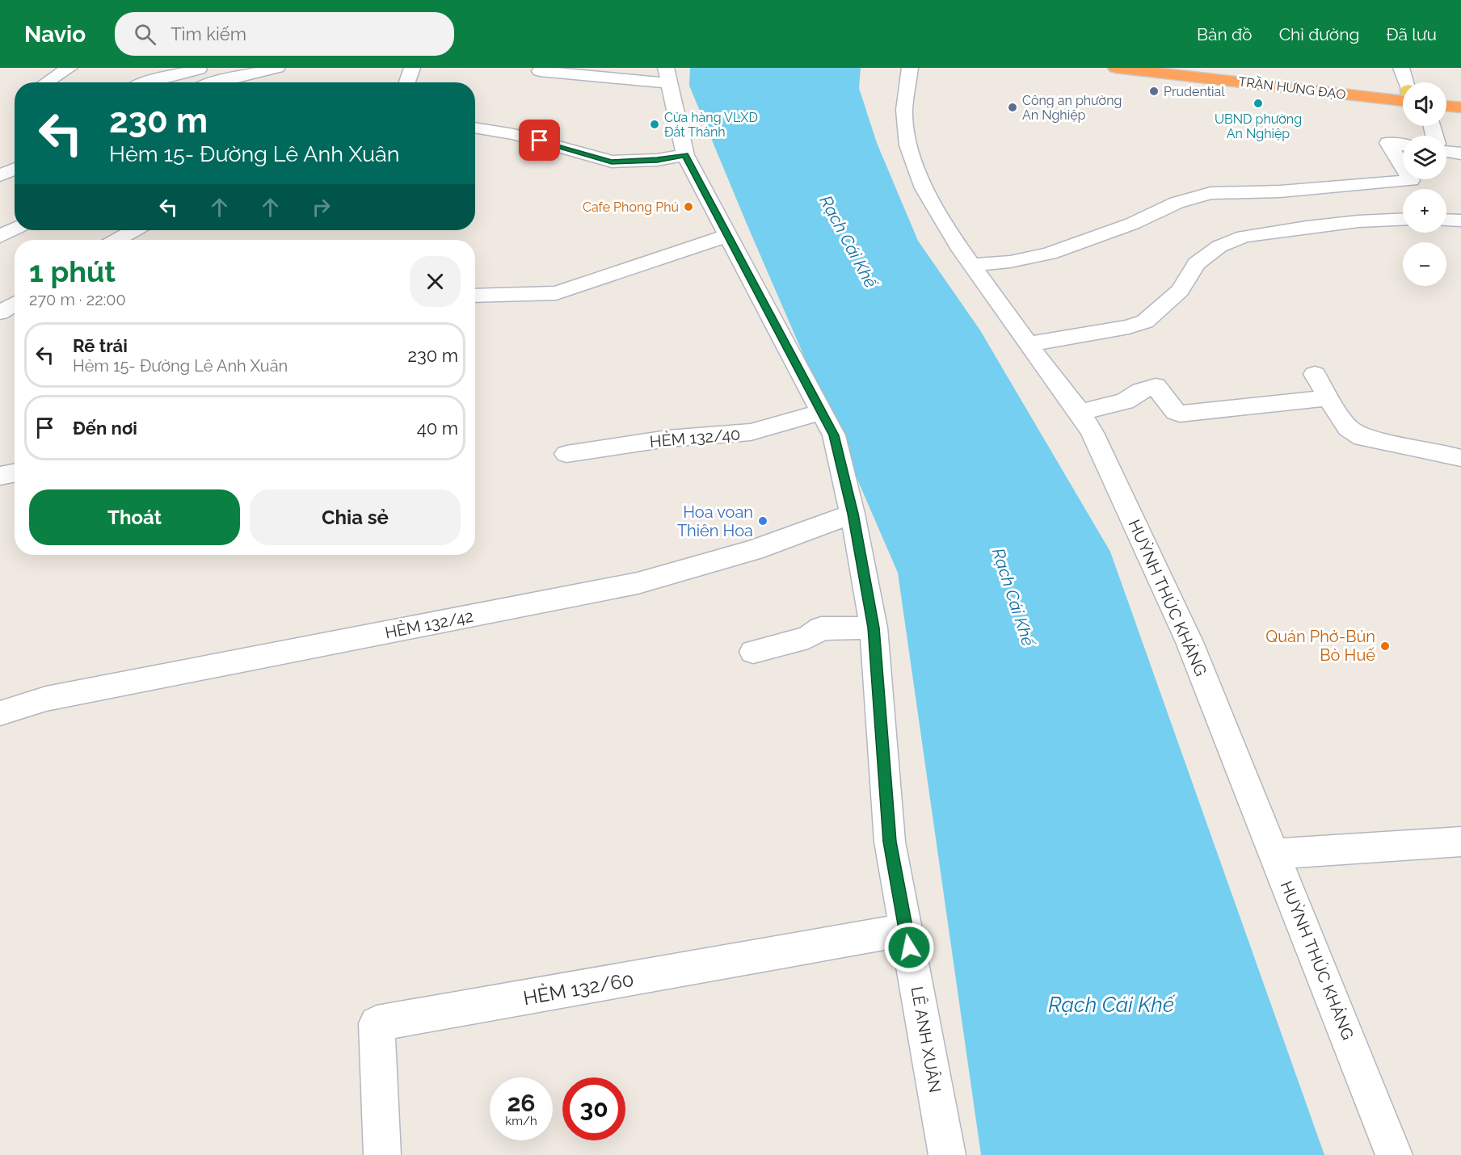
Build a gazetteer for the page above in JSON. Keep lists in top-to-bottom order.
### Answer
{
  "streets": {
    "highway": ["TRẦN HƯNG ĐẠO"],
    "street": [
      "HẺM 132/40",
      "HUỲNH THÚC KHÁNG",
      "HẺM 132/42",
      "HẺM 132/60",
      "LÊ ANH XUÂN"
    ]
  },
  "crossings": [
    ["HẺM 132/40", "LÊ ANH XUÂN"],
    ["HẺM 132/42", "LÊ ANH XUÂN"],
    ["HẺM 132/60", "LÊ ANH XUÂN"]
  ],
  "water": ["Rạch Cái Khế"],
  "places": [
    "Prudential",
    "UBND phường An Nghiệp",
    "Công an phường An Nghiệp",
    "Cửa hàng VLXD Đắt Thành",
    "Cafe Phong Phú",
    "Hoa voan Thiên Hoa",
    "Quán Phở-Bún Bò Huế"
  ],
  "page": {
    "header": "Navio",
    "search": "Tìm kiếm",
    "nav": ["Bản đồ", "Chỉ đường", "Đã lưu"],
    "map_buttons": ["+", "−"],
    "turn": ["230 m", "Hẻm 15- Đường Lê Anh Xuân"],
    "heading": ["1 phút", "270 m · 22:00"],
    "list": [
      {
        "name": "Rẽ trái",
        "note": "Hẻm 15- Đường Lê Anh Xuân",
        "value": "230 m"
      },
      {
        "name": "Đến nơi",
        "value": "40 m"
      }
    ],
    "buttons": ["Thoát", "Chia sẻ"],
    "speed": "26 km/h",
    "limit": "30"
  }
}
